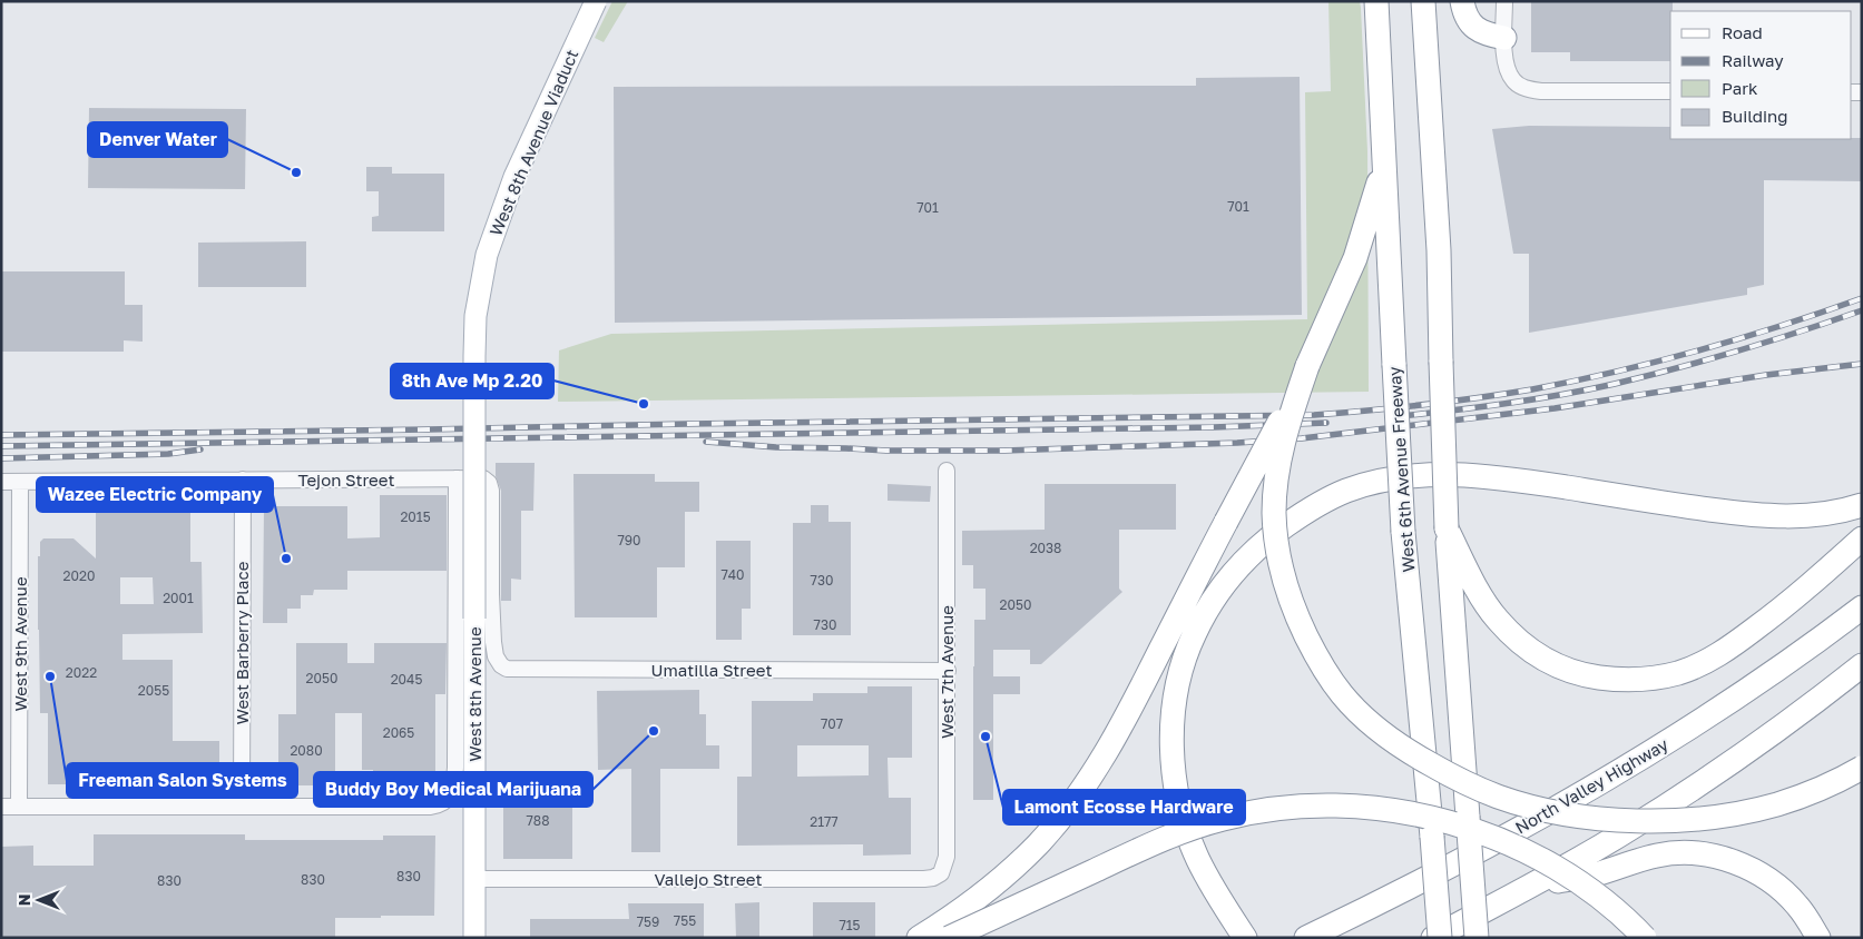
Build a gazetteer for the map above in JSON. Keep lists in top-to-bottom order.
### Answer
{
  "streets": {
    "highway": ["West 6th Avenue Freeway", "North Valley Highway"],
    "main road": ["West 8th Avenue Viaduct", "West 8th Avenue"],
    "street": [
      "Tejon Street",
      "West Barberry Place",
      "West 9th Avenue",
      "Umatilla Street",
      "West 7th Avenue",
      "Vallejo Street"
    ]
  },
  "crossings": [
    ["West 8th Avenue Viaduct", "West 8th Avenue"],
    ["Tejon Street", "West Barberry Place"],
    ["Tejon Street", "West 9th Avenue"],
    ["Tejon Street", "Umatilla Street"],
    ["Tejon Street", "West 8th Avenue"],
    ["West Barberry Place", "West 8th Avenue"],
    ["Umatilla Street", "West 7th Avenue"],
    ["West 7th Avenue", "Vallejo Street"],
    ["West 8th Avenue", "Vallejo Street"]
  ],
  "places": [
    "Denver Water",
    "8th Ave Mp 2.20",
    "Wazee Electric Company",
    "Freeman Salon Systems",
    "Buddy Boy Medical Marijuana",
    "Lamont Ecosse Hardware"
  ],
  "house_numbers": [
    "701",
    "701",
    "2015",
    "790",
    "2038",
    "740",
    "2020",
    "730",
    "2001",
    "2050",
    "730",
    "2022",
    "2050",
    "2045",
    "2055",
    "707",
    "2065",
    "2080",
    "788",
    "2177",
    "830",
    "830",
    "830",
    "755",
    "759",
    "715"
  ],
  "legend": [
    "Road",
    "Railway",
    "Park",
    "Building"
  ],
  "north": "left"
}
